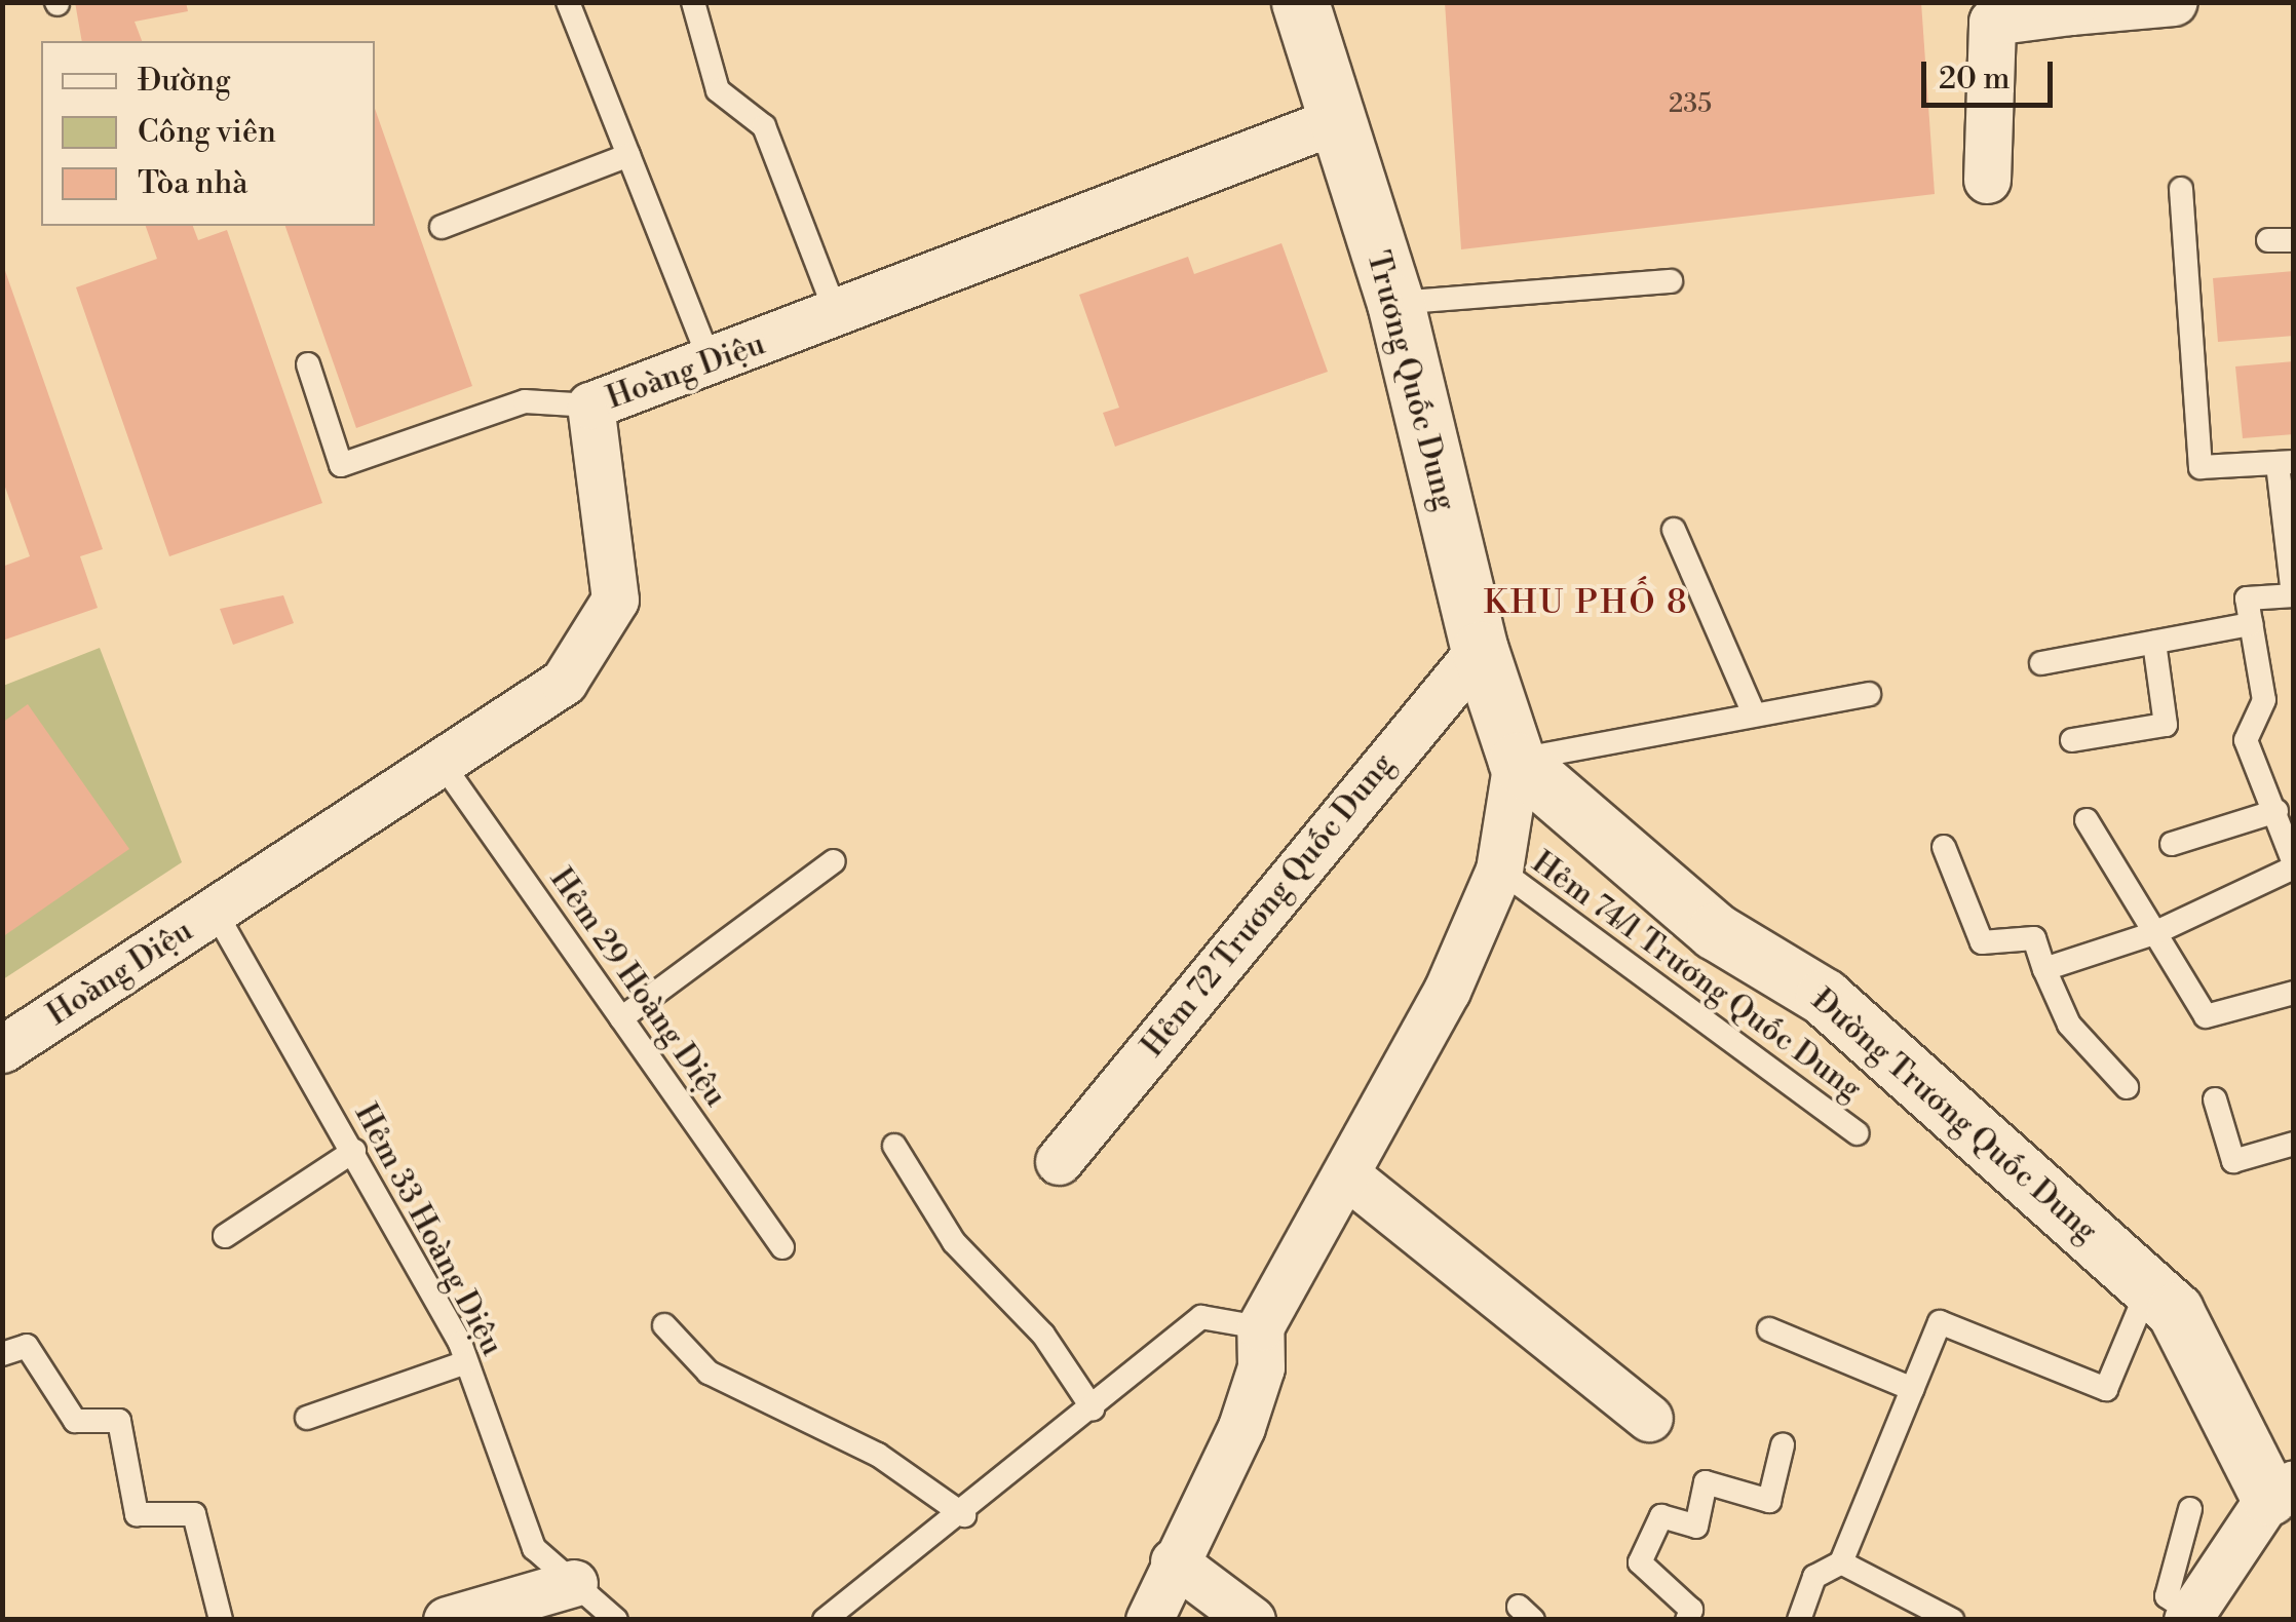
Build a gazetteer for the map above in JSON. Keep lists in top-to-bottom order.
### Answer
{
  "streets": {
    "street": [
      "Hoàng Diệu",
      "Trương Quốc Dung",
      "Hẻm 72 Trương Quốc Dung",
      "Đường Trương Quốc Dung"
    ],
    "lane": ["Hẻm 74/1 Trương Quốc Dung", "Hẻm 29 Hoàng Diệu", "Hẻm 33 Hoàng Diệu"]
  },
  "crossings": [
    ["Hoàng Diệu", "Trương Quốc Dung"],
    ["Hoàng Diệu", "Hẻm 29 Hoàng Diệu"],
    ["Hoàng Diệu", "Hẻm 33 Hoàng Diệu"],
    ["Trương Quốc Dung", "Hẻm 72 Trương Quốc Dung"],
    ["Trương Quốc Dung", "Đường Trương Quốc Dung"]
  ],
  "districts": ["KHU PHỐ 8"],
  "house_numbers": ["235"],
  "legend": ["Đường", "Công viên", "Tòa nhà"],
  "scale_bar": "20 m"
}
